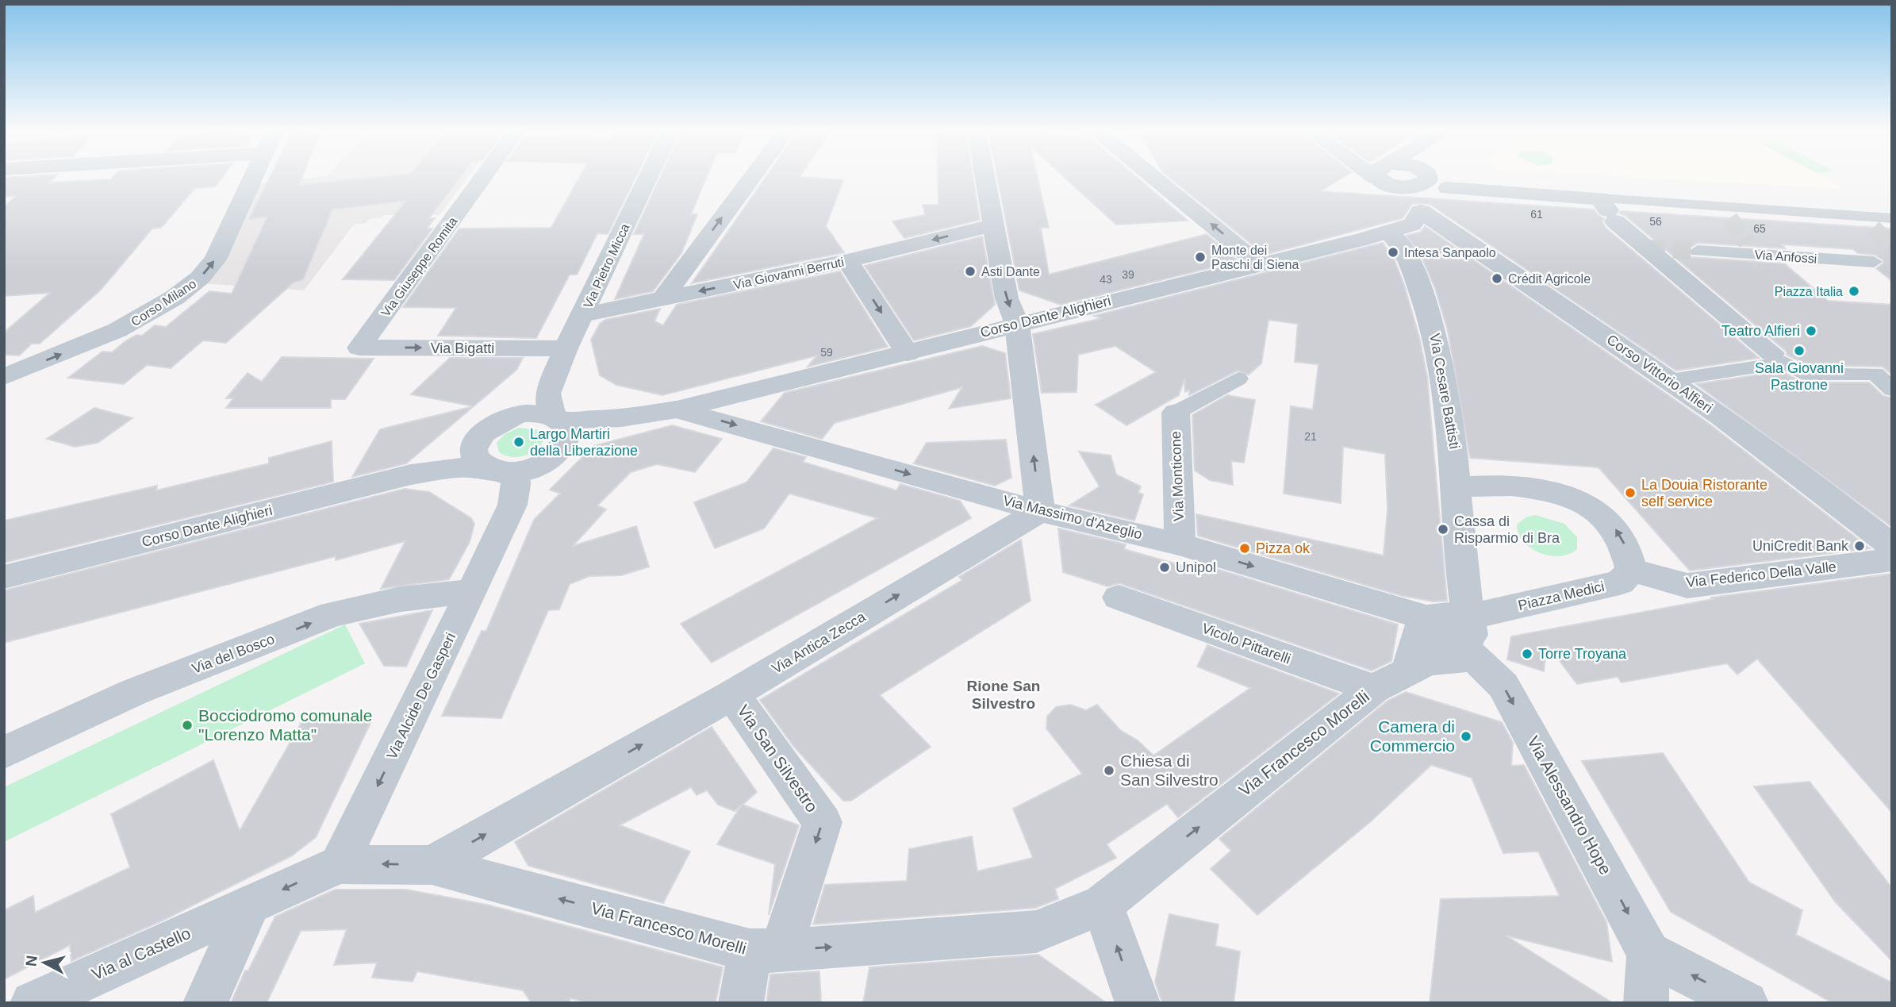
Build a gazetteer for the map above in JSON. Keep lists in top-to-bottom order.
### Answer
{
  "streets": {
    "street": [
      "Via Anfossi",
      "Via Pietro Micca",
      "Via Giuseppe Romita",
      "Via Giovanni Berruti",
      "Corso Milano",
      "Corso Dante Alighieri",
      "Via Bigatti",
      "Corso Vittorio Alfieri",
      "Via Cesare Battisti",
      "Via Monticone",
      "Via Massimo d'Azeglio",
      "Via Federico Della Valle",
      "Piazza Medici",
      "Via Antica Zecca",
      "Vicolo Pittarelli",
      "Via del Bosco",
      "Via Alcide De Gasperi",
      "Via Francesco Morelli",
      "Via San Silvestro",
      "Via Alessandro Hope",
      "Via al Castello"
    ]
  },
  "crossings": [
    ["Via Pietro Micca", "Via Giovanni Berruti"],
    ["Via Pietro Micca", "Corso Dante Alighieri"],
    ["Via Pietro Micca", "Via Bigatti"],
    ["Via Giuseppe Romita", "Via Bigatti"],
    ["Corso Dante Alighieri", "Corso Vittorio Alfieri"],
    ["Corso Dante Alighieri", "Via Cesare Battisti"],
    ["Corso Dante Alighieri", "Via Massimo d'Azeglio"],
    ["Corso Dante Alighieri", "Via Alcide De Gasperi"],
    ["Via Monticone", "Via Massimo d'Azeglio"],
    ["Via Massimo d'Azeglio", "Piazza Medici"],
    ["Via Massimo d'Azeglio", "Via Antica Zecca"],
    ["Via Massimo d'Azeglio", "Via Alessandro Hope"],
    ["Via Federico Della Valle", "Piazza Medici"],
    ["Via Antica Zecca", "Via Francesco Morelli"],
    ["Via Antica Zecca", "Via San Silvestro"],
    ["Vicolo Pittarelli", "Via Francesco Morelli"],
    ["Via del Bosco", "Via Alcide De Gasperi"],
    ["Via Alcide De Gasperi", "Via Francesco Morelli"],
    ["Via Alcide De Gasperi", "Via al Castello"],
    ["Via Francesco Morelli", "Via San Silvestro"],
    ["Via Francesco Morelli", "Via Alessandro Hope"],
    ["Via Francesco Morelli", "Via al Castello"]
  ],
  "one_way": [
    "Via Giovanni Berruti",
    "Corso Milano",
    "Via Massimo d'Azeglio",
    "Via Antica Zecca",
    "Via del Bosco",
    "Via Alcide De Gasperi",
    "Via San Silvestro",
    "Via Alessandro Hope"
  ],
  "districts": ["Rione San Silvestro"],
  "places": [
    "Intesa Sanpaolo",
    "Monte dei Paschi di Siena",
    "Asti Dante",
    "Crédit Agricole",
    "Piazza Italia",
    "Teatro Alfieri",
    "Sala Giovanni Pastrone",
    "Largo Martiri della Liberazione",
    "La Douia Ristorante self service",
    "Cassa di Risparmio di Bra",
    "UniCredit Bank",
    "Pizza ok",
    "Unipol",
    "Torre Troyana",
    "Bocciodromo comunale \"Lorenzo Matta\"",
    "Camera di Commercio",
    "Chiesa di San Silvestro"
  ],
  "house_numbers": [
    "61",
    "56",
    "65",
    "39",
    "43",
    "59",
    "21"
  ],
  "north": "left"
}
